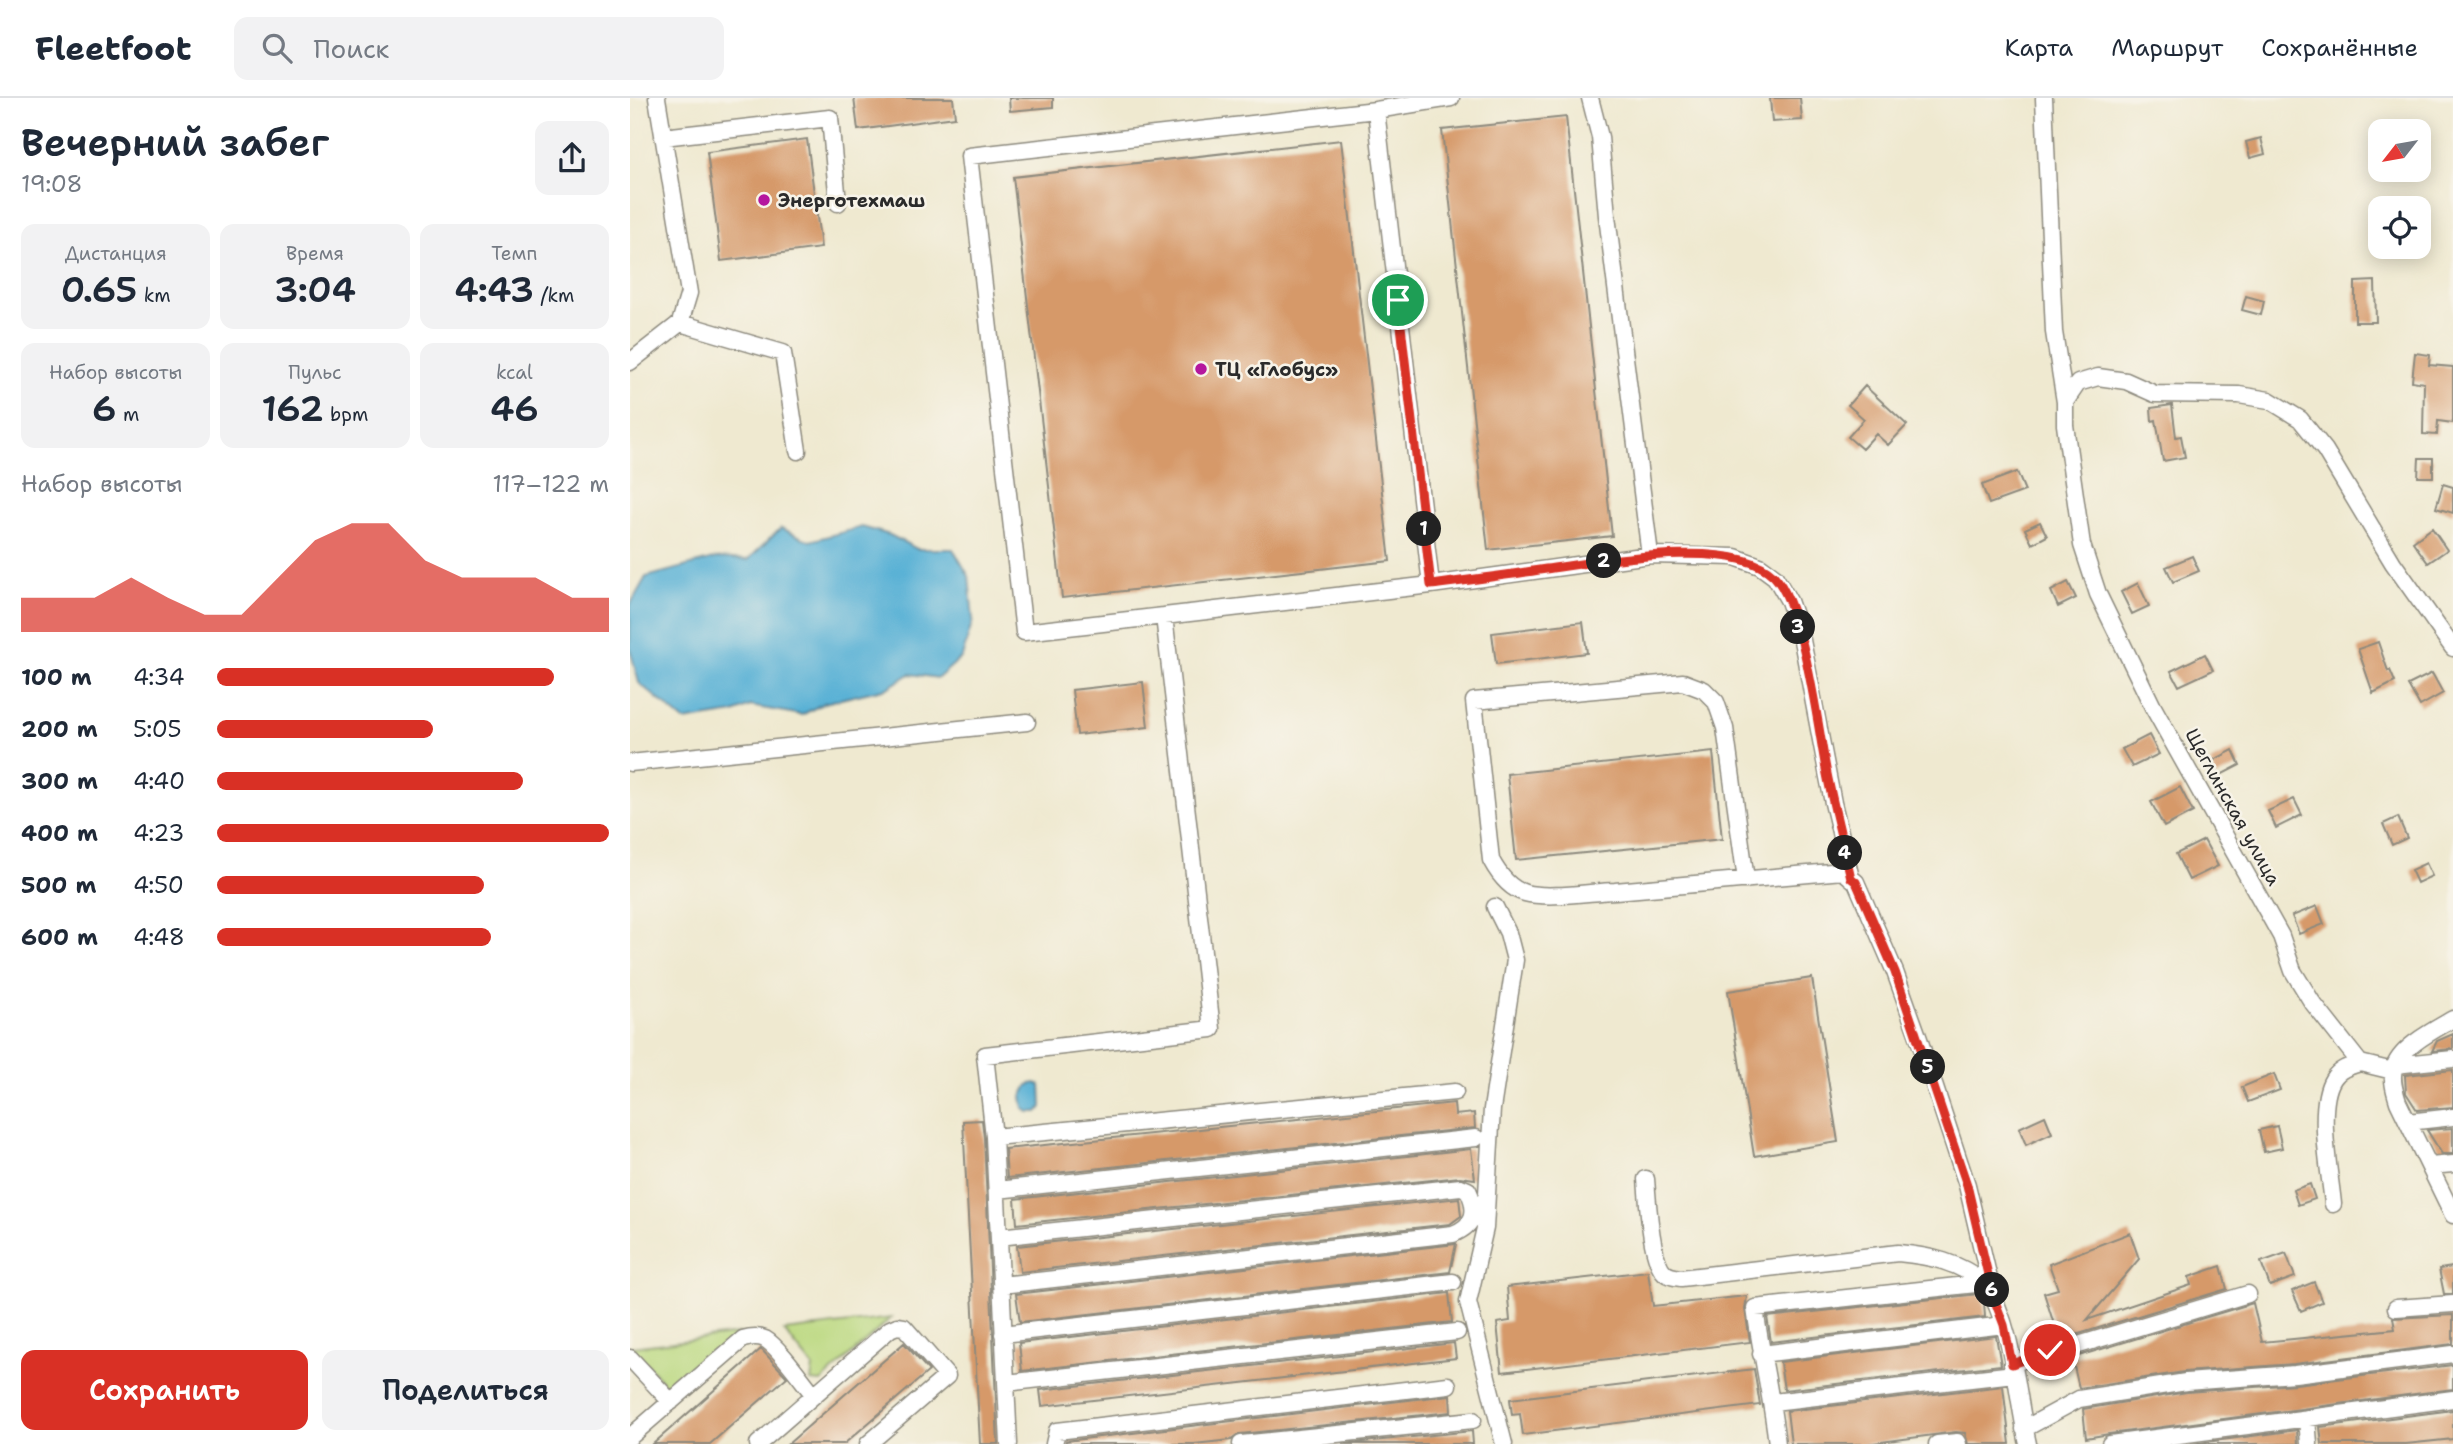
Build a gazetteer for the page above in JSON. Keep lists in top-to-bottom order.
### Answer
{
  "streets": {
    "street": ["Щеглинская улица"]
  },
  "places": ["Энерготехмаш", "ТЦ «Глобус»"],
  "north": "bottom left",
  "page": {
    "header": "Fleetfoot",
    "search": "Поиск",
    "nav": ["Карта", "Маршрут", "Сохранённые"],
    "heading": ["Вечерний забег", "19:08"],
    "stats": [
      ["Дистанция", "0.65 km"],
      ["Время", "3:04"],
      ["Темп", "4:43 /km"],
      ["Набор высоты", "6 m"],
      ["Пульс", "162 bpm"],
      ["kcal", "46"]
    ],
    "chart": ["Набор высоты", "117–122 m"],
    "pins": [
      "1",
      "2",
      "3",
      "4",
      "5",
      "6"
    ],
    "list": [
      {
        "name": "100 m",
        "note": "4:34"
      },
      {
        "name": "200 m",
        "note": "5:05"
      },
      {
        "name": "300 m",
        "note": "4:40"
      },
      {
        "name": "400 m",
        "note": "4:23"
      },
      {
        "name": "500 m",
        "note": "4:50"
      },
      {
        "name": "600 m",
        "note": "4:48"
      }
    ],
    "buttons": ["Сохранить", "Поделиться"]
  }
}
